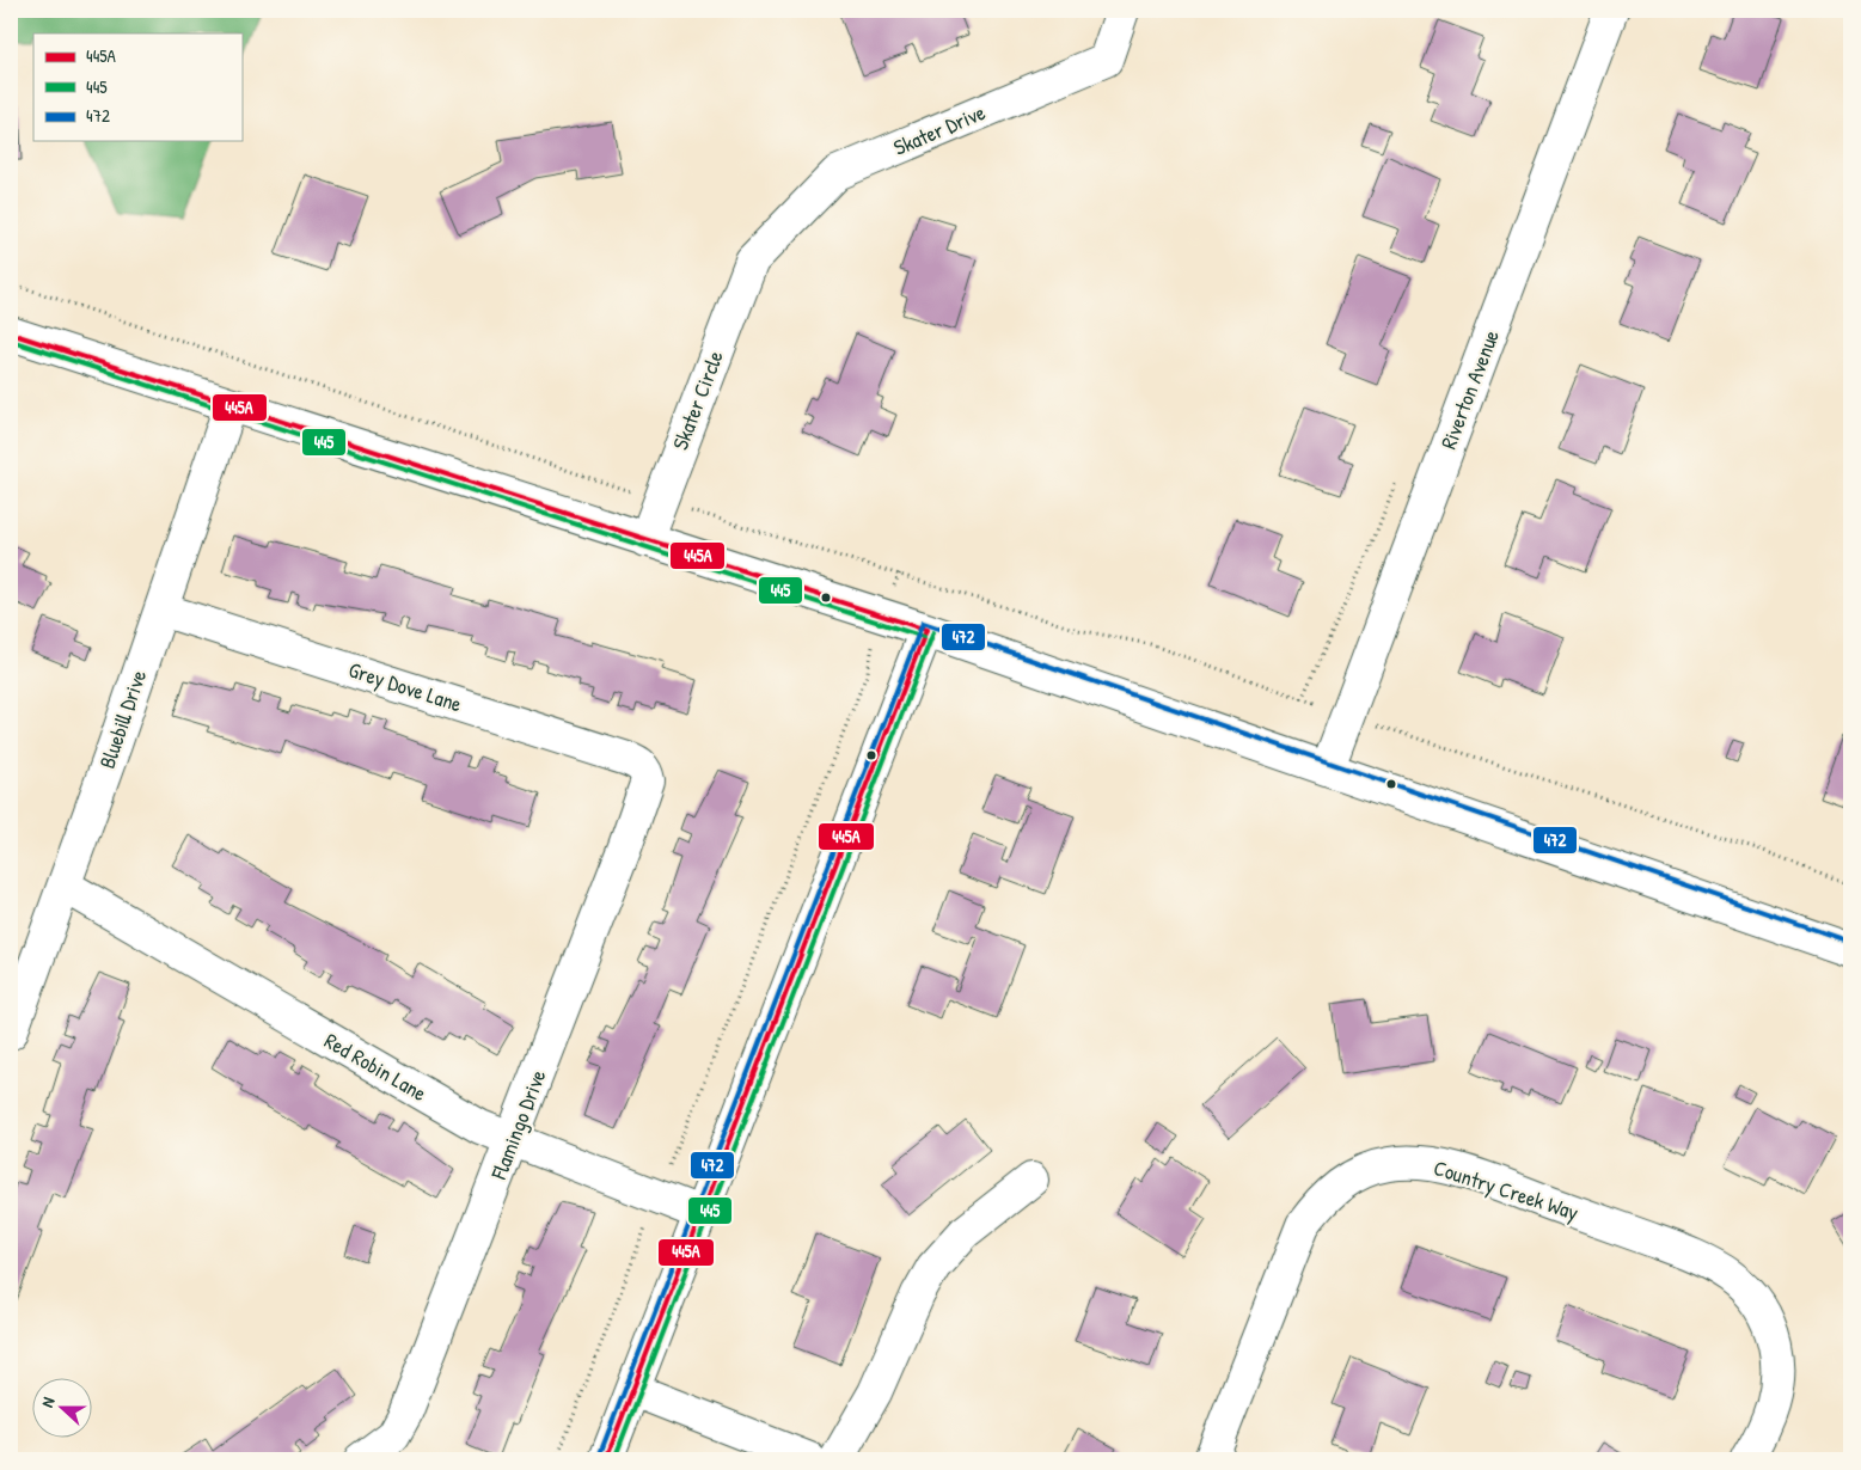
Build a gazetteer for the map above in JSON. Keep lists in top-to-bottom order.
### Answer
{
  "streets": {
    "street": [
      "Skater Drive",
      "Riverton Avenue",
      "Skater Circle",
      "Grey Dove Lane",
      "Bluebill Drive",
      "Red Robin Lane",
      "Flamingo Drive",
      "Country Creek Way"
    ]
  },
  "crossings": [
    ["Skater Drive", "Skater Circle"],
    ["Grey Dove Lane", "Bluebill Drive"],
    ["Grey Dove Lane", "Flamingo Drive"],
    ["Bluebill Drive", "Red Robin Lane"],
    ["Red Robin Lane", "Flamingo Drive"]
  ],
  "lines": ["transit line 445A", "transit line 445", "transit line 472"],
  "legend": ["445A", "445", "472"],
  "north": "left"
}
